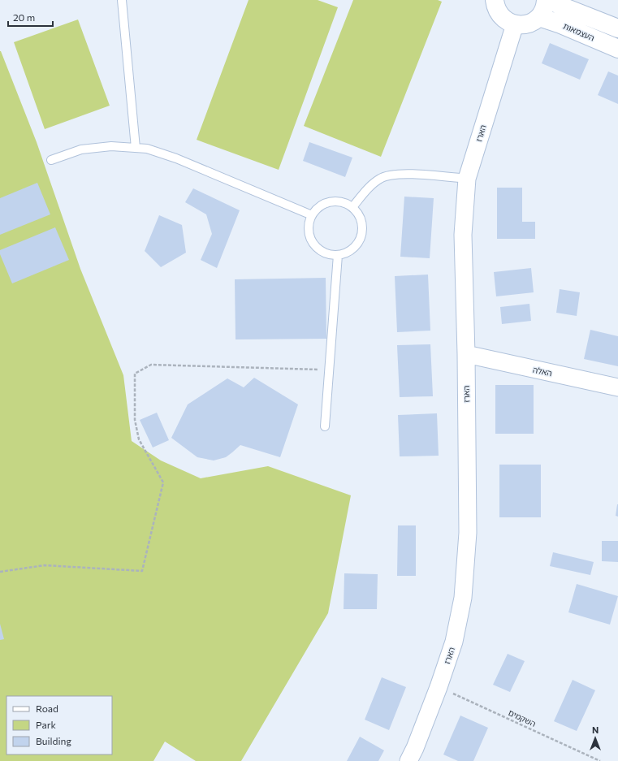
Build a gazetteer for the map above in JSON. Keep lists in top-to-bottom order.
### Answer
{
  "streets": {
    "street": ["העצמאות", "הארז", "האלה"],
    "path": ["השקמים"]
  },
  "crossings": [
    ["הארז", "האלה"],
    ["הארז", "השקמים"]
  ],
  "legend": ["Road", "Park", "Building"],
  "scale_bar": "20 m",
  "north": "top"
}
